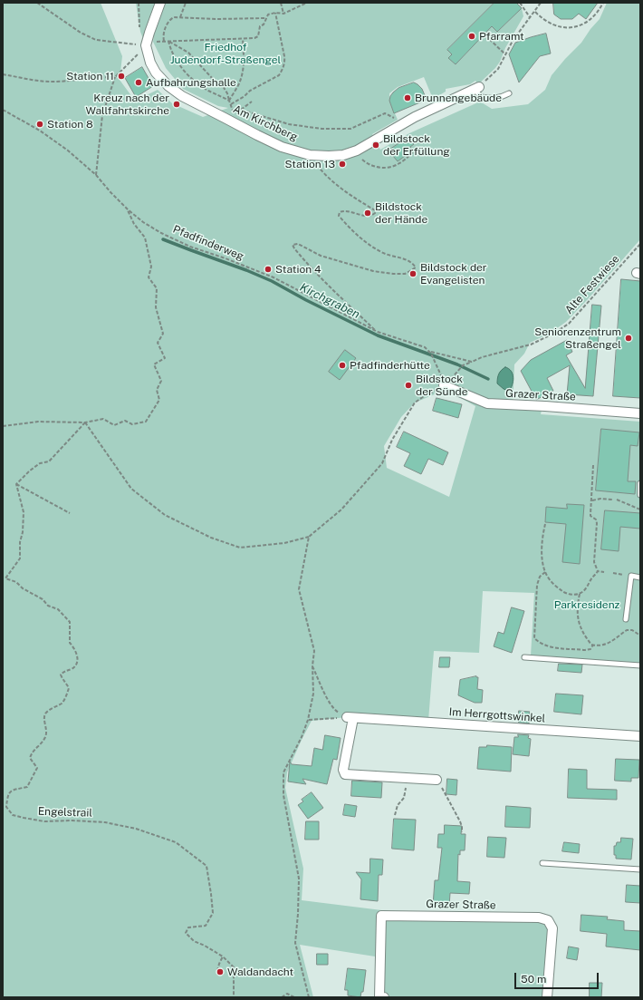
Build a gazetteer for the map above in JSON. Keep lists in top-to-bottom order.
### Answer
{
  "streets": {
    "street": ["Am Kirchberg", "Grazer Straße", "Im Herrgottswinkel"],
    "path": ["Pfadfinderweg", "Alte Festwiese", "Engelstrail"]
  },
  "crossings": [
    ["Alte Festwiese", "Grazer Straße"]
  ],
  "water": ["Kirchgraben"],
  "parks": ["Friedhof Judendorf-Straßengel", "Parkresidenz"],
  "places": [
    "Pfarramt",
    "Station 11",
    "Aufbahrungshalle",
    "Brunnengebäude",
    "Kreuz nach der Wallfahrtskirche",
    "Station 8",
    "Bildstock der Erfüllung",
    "Station 13",
    "Bildstock der Hände",
    "Station 4",
    "Bildstock der Evangelisten",
    "Seniorenzentrum Straßengel",
    "Pfadfinderhütte",
    "Bildstock der Sünde",
    "Waldandacht"
  ],
  "scale_bar": "50 m"
}
